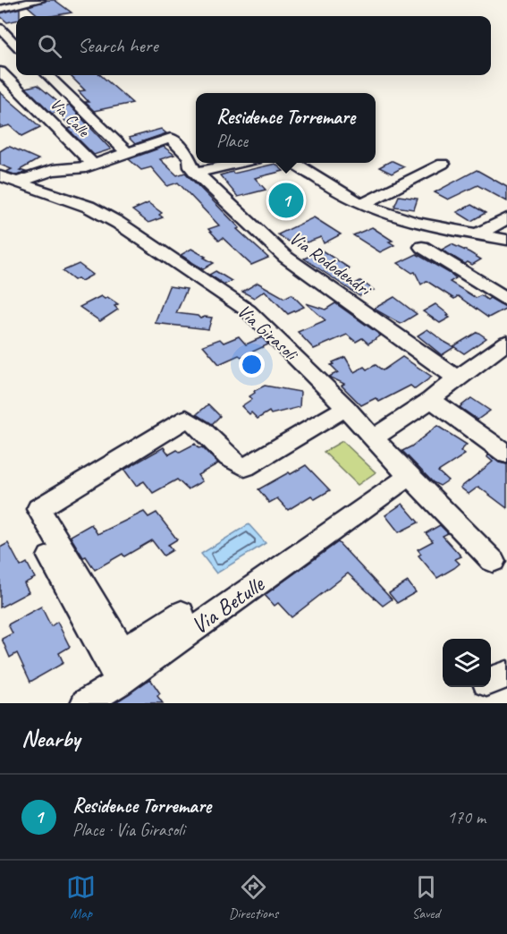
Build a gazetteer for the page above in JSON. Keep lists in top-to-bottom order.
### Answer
{
  "streets": {
    "street": [
      "Via Calle",
      "Via Rododendri",
      "Via Girasoli",
      "Via Betulle"
    ]
  },
  "crossings": [
    ["Via Calle", "Via Rododendri"],
    ["Via Rododendri", "Via Girasoli"]
  ],
  "page": {
    "search": "Search here",
    "popup": ["Residence Torremare", "Place"],
    "pins": "1",
    "heading": "Nearby",
    "list": [
      {
        "mark": "1",
        "name": "Residence Torremare",
        "note": "Place · Via Girasoli",
        "value": "170 m"
      }
    ],
    "nav": ["Map", "Directions", "Saved"]
  }
}
